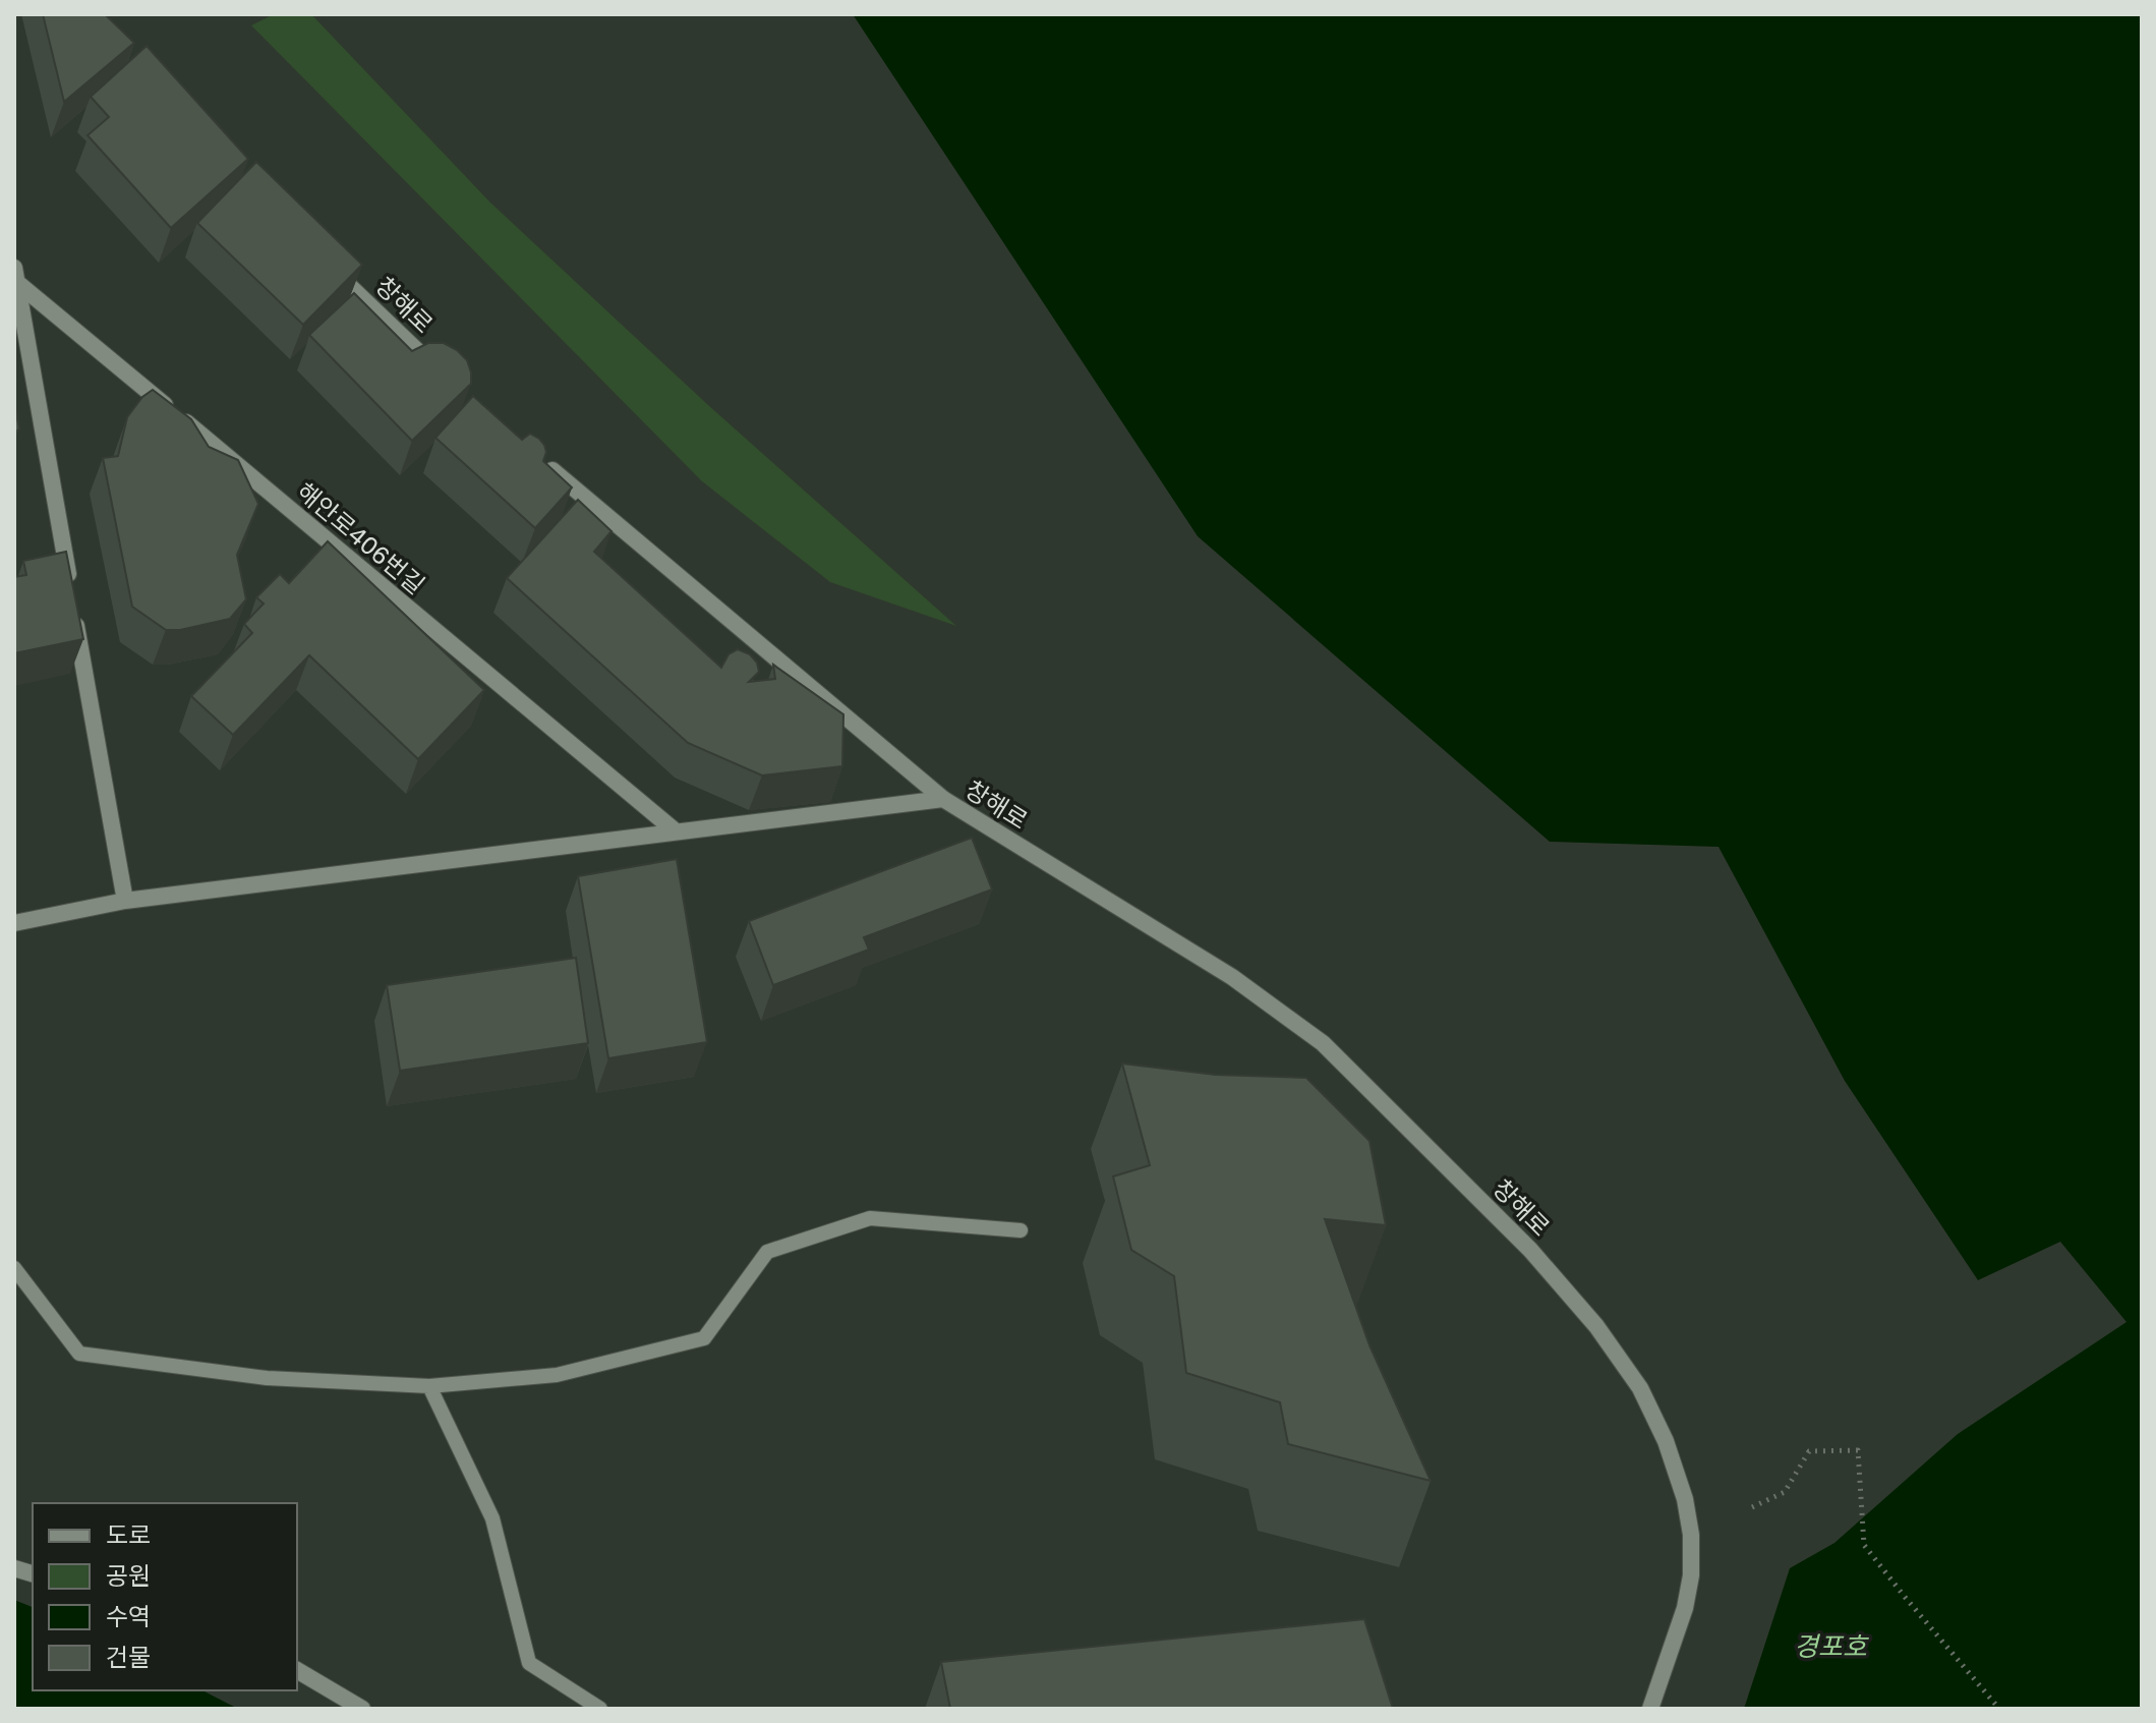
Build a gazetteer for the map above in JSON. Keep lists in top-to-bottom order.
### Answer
{
  "streets": {
    "street": ["창해로", "해안로406번길"]
  },
  "water": ["경포호"],
  "legend": [
    "도로",
    "공원",
    "수역",
    "건물"
  ]
}
